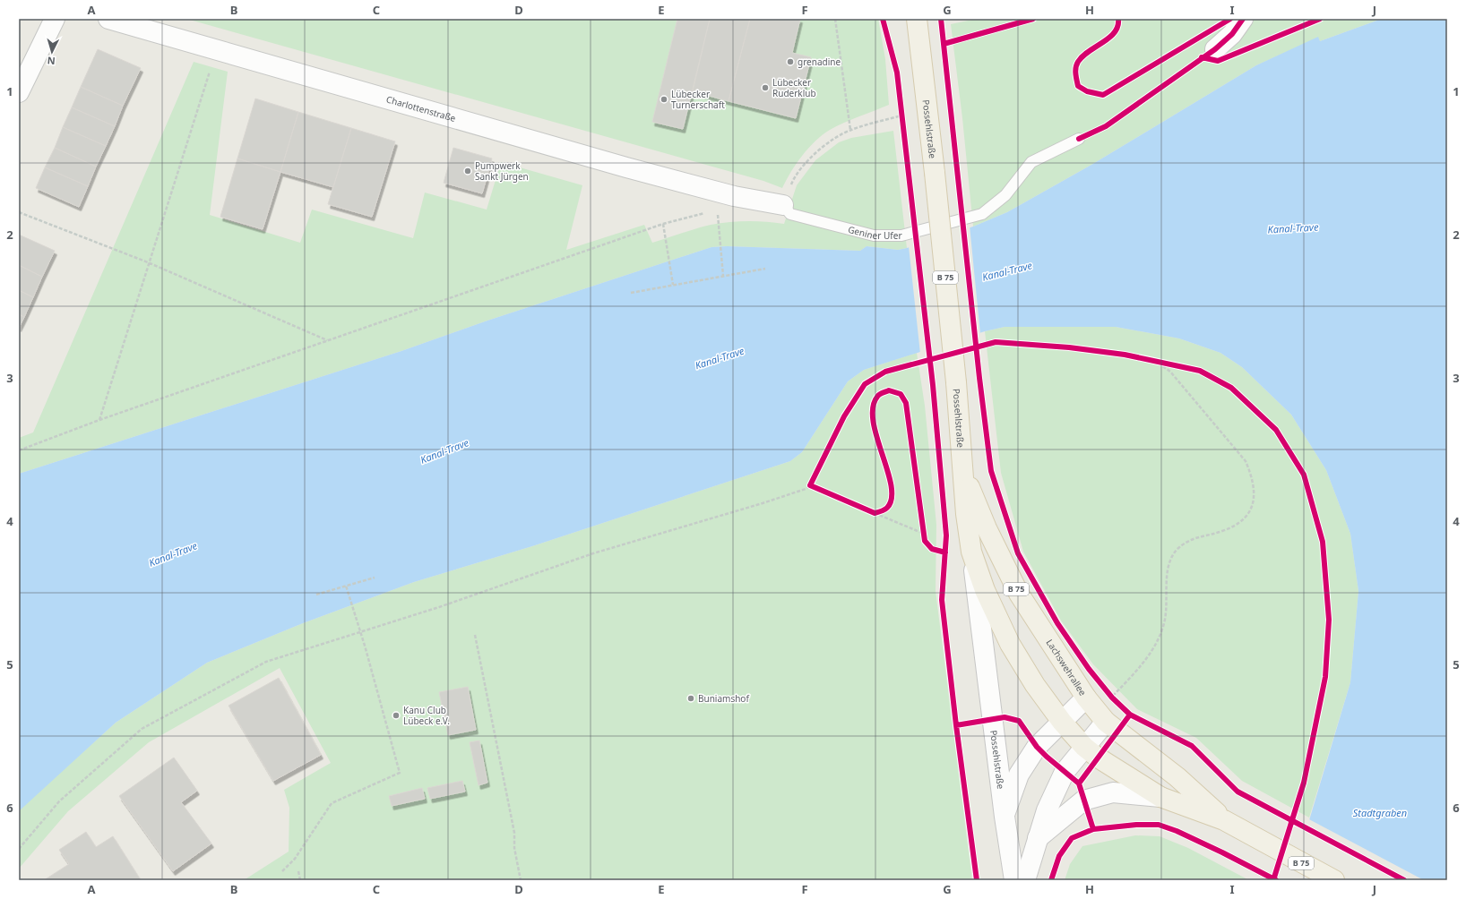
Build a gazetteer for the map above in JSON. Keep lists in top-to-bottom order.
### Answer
{
  "streets": {
    "main road": ["Possehlstraße", "B 75", "Lachswehrallee"],
    "street": ["Charlottenstraße", "Geniner Ufer"]
  },
  "crossings": [
    ["Charlottenstraße", "Geniner Ufer"],
    ["Possehlstraße", "Lachswehrallee"]
  ],
  "water": ["Kanal-Trave", "Stadtgraben"],
  "places": [
    "grenadine",
    "Lübecker Ruderklub",
    "Lübecker Turnerschaft",
    "Pumpwerk Sankt Jürgen",
    "Buniamshof",
    "Kanu Club Lübeck e.V."
  ],
  "north": "bottom",
  "grid": {
    "columns": [
      "A",
      "B",
      "C",
      "D",
      "E",
      "F",
      "G",
      "H",
      "I",
      "J"
    ],
    "rows": [
      "1",
      "2",
      "3",
      "4",
      "5",
      "6"
    ]
  }
}
